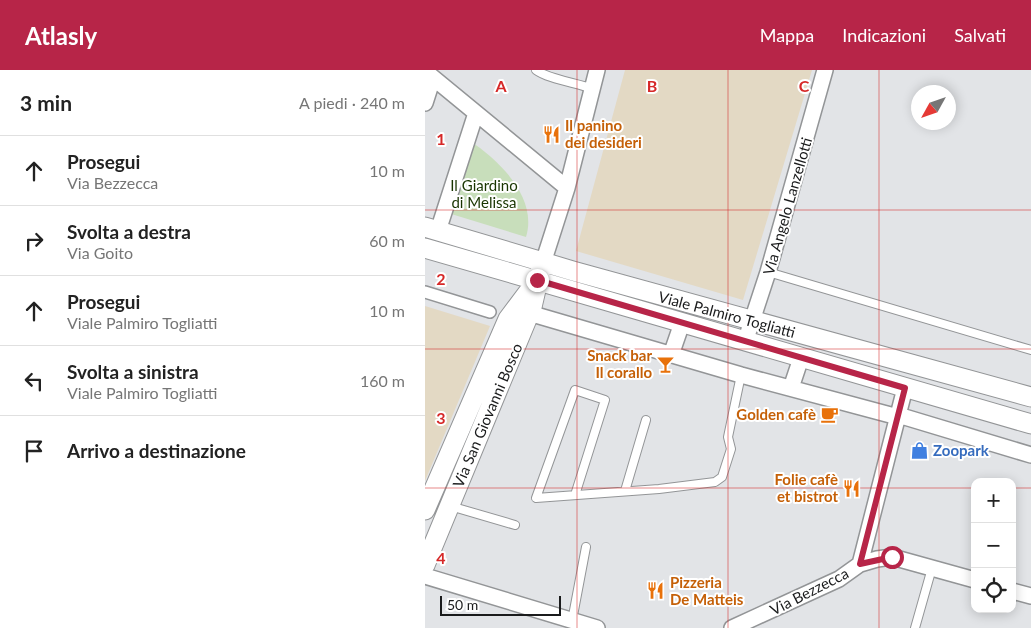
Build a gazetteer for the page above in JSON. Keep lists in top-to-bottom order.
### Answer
{
  "streets": {
    "street": [
      "Via Angelo Lanzellotti",
      "Viale Palmiro Togliatti",
      "Via San Giovanni Bosco",
      "Via Bezzecca"
    ]
  },
  "crossings": [
    ["Via Angelo Lanzellotti", "Viale Palmiro Togliatti"],
    ["Viale Palmiro Togliatti", "Via San Giovanni Bosco"]
  ],
  "parks": ["Il Giardino di Melissa"],
  "places": {
    "restaurant": ["Il panino dei desideri", "Folie cafè et bistrot", "Pizzeria De Matteis"],
    "bar": ["Snack bar Il corallo"],
    "cafe": ["Golden cafè"],
    "shop": ["Zoopark"]
  },
  "scale_bar": "50 m",
  "north": "bottom left",
  "page": {
    "header": "Atlasly",
    "nav": ["Mappa", "Indicazioni", "Salvati"],
    "heading": ["3 min", "A piedi · 240 m"],
    "list": [
      ["Prosegui", "Via Bezzecca", "10 m"],
      ["Svolta a destra", "Via Goito", "60 m"],
      ["Prosegui", "Viale Palmiro Togliatti", "10 m"],
      ["Svolta a sinistra", "Viale Palmiro Togliatti", "160 m"],
      "Arrivo a destinazione"
    ],
    "map_buttons": ["+", "−"],
    "scale": "50 m"
  },
  "grid": {
    "columns": ["A", "B", "C"],
    "rows": [
      "1",
      "2",
      "3",
      "4"
    ]
  }
}
